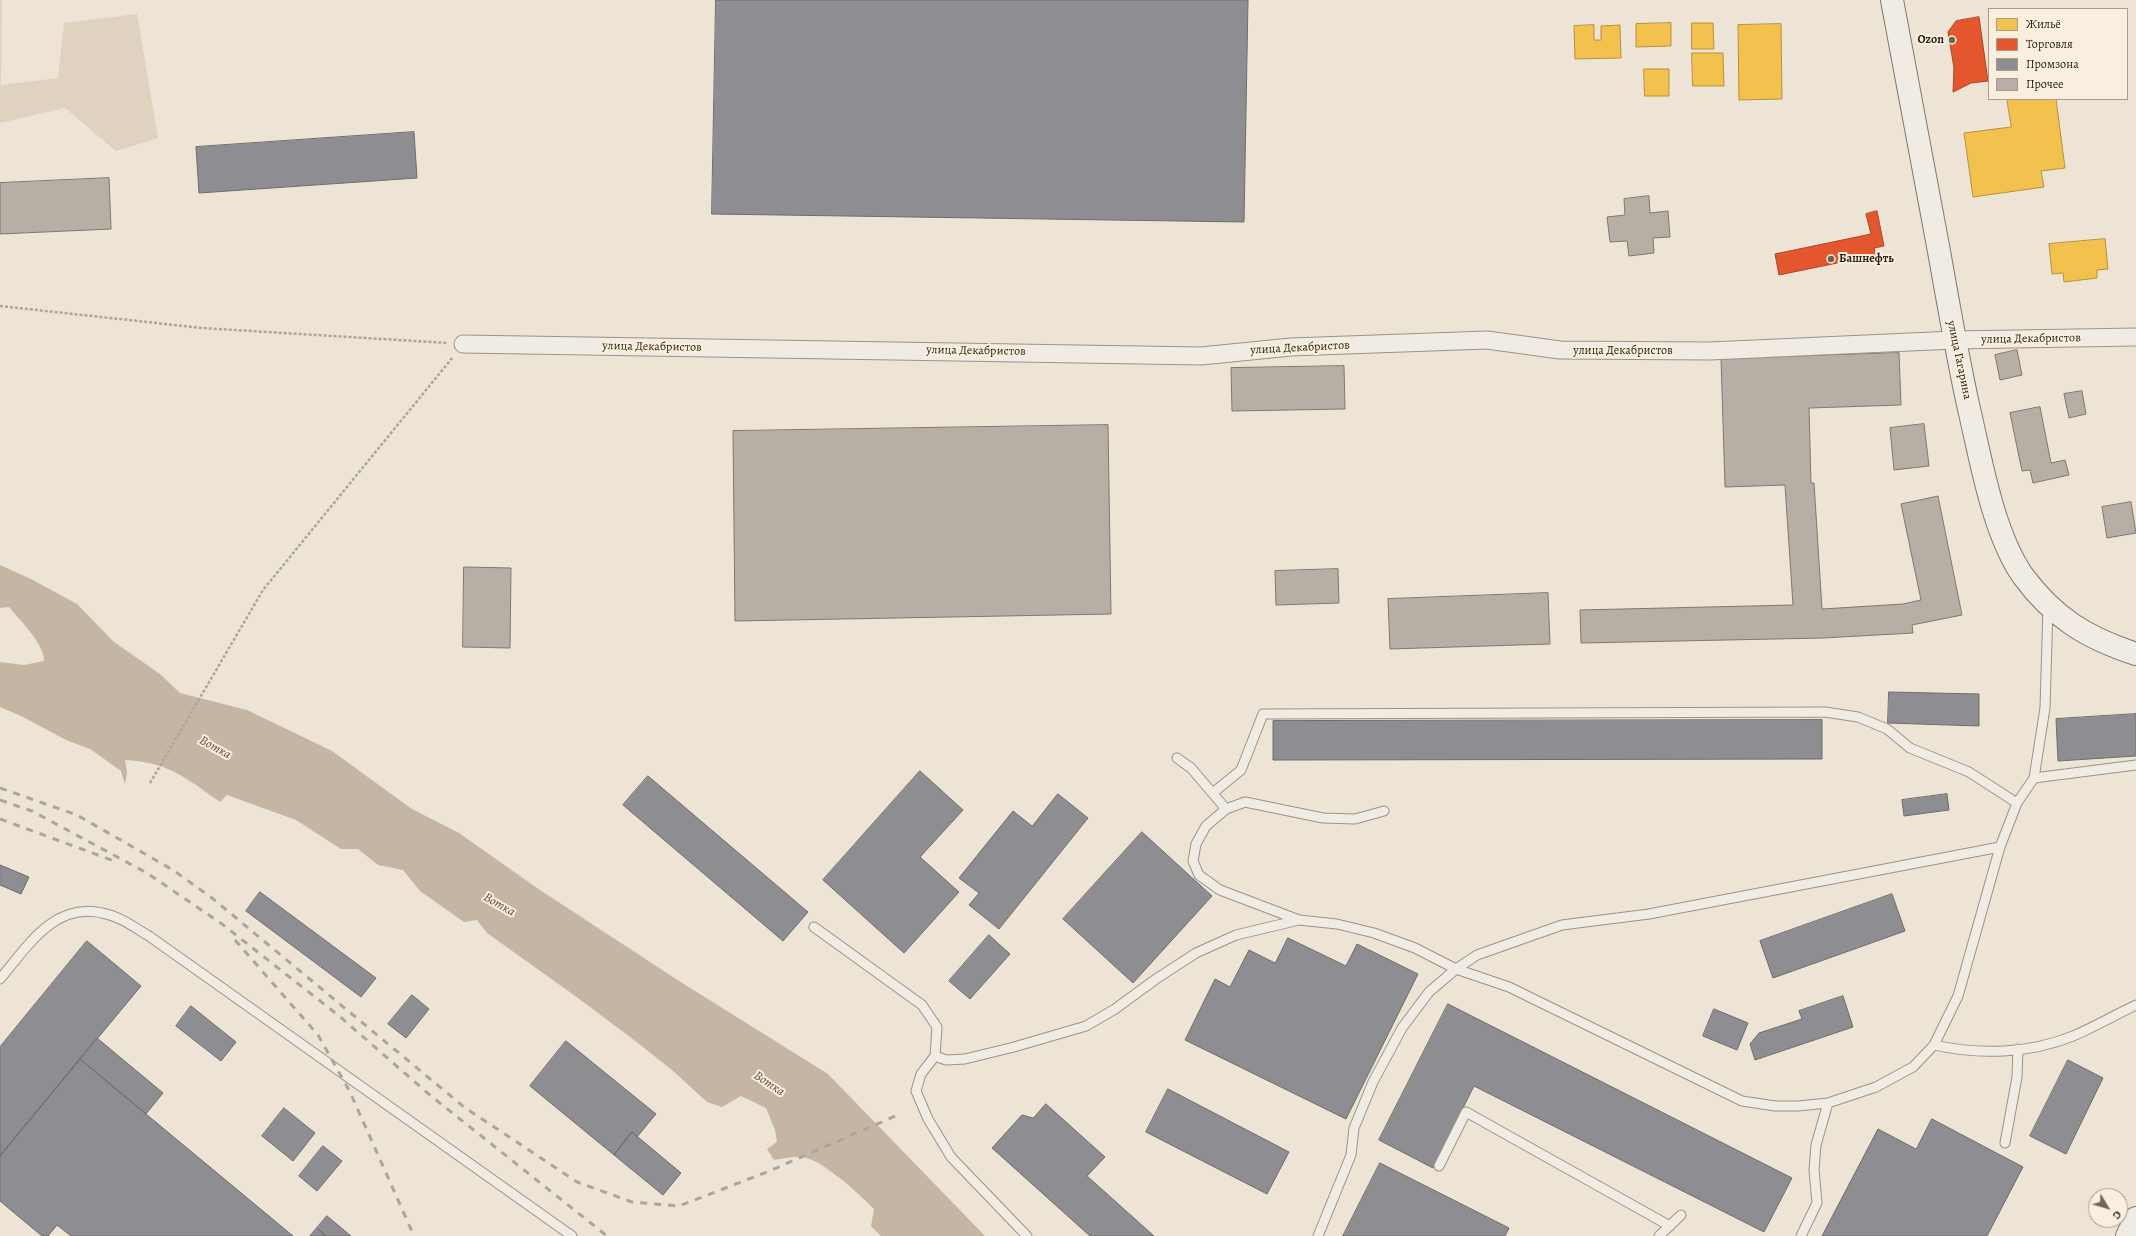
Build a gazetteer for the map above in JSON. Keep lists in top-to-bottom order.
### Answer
{
  "streets": {
    "main road": ["улица Гагарина"],
    "street": ["улица Декабристов"]
  },
  "crossings": [
    ["улица Декабристов", "улица Гагарина"]
  ],
  "water": ["Вотка"],
  "places": ["Ozon", "Башнефть"],
  "legend": [
    "Жильё",
    "Торговля",
    "Промзона",
    "Прочее"
  ],
  "north": "bottom right"
}
